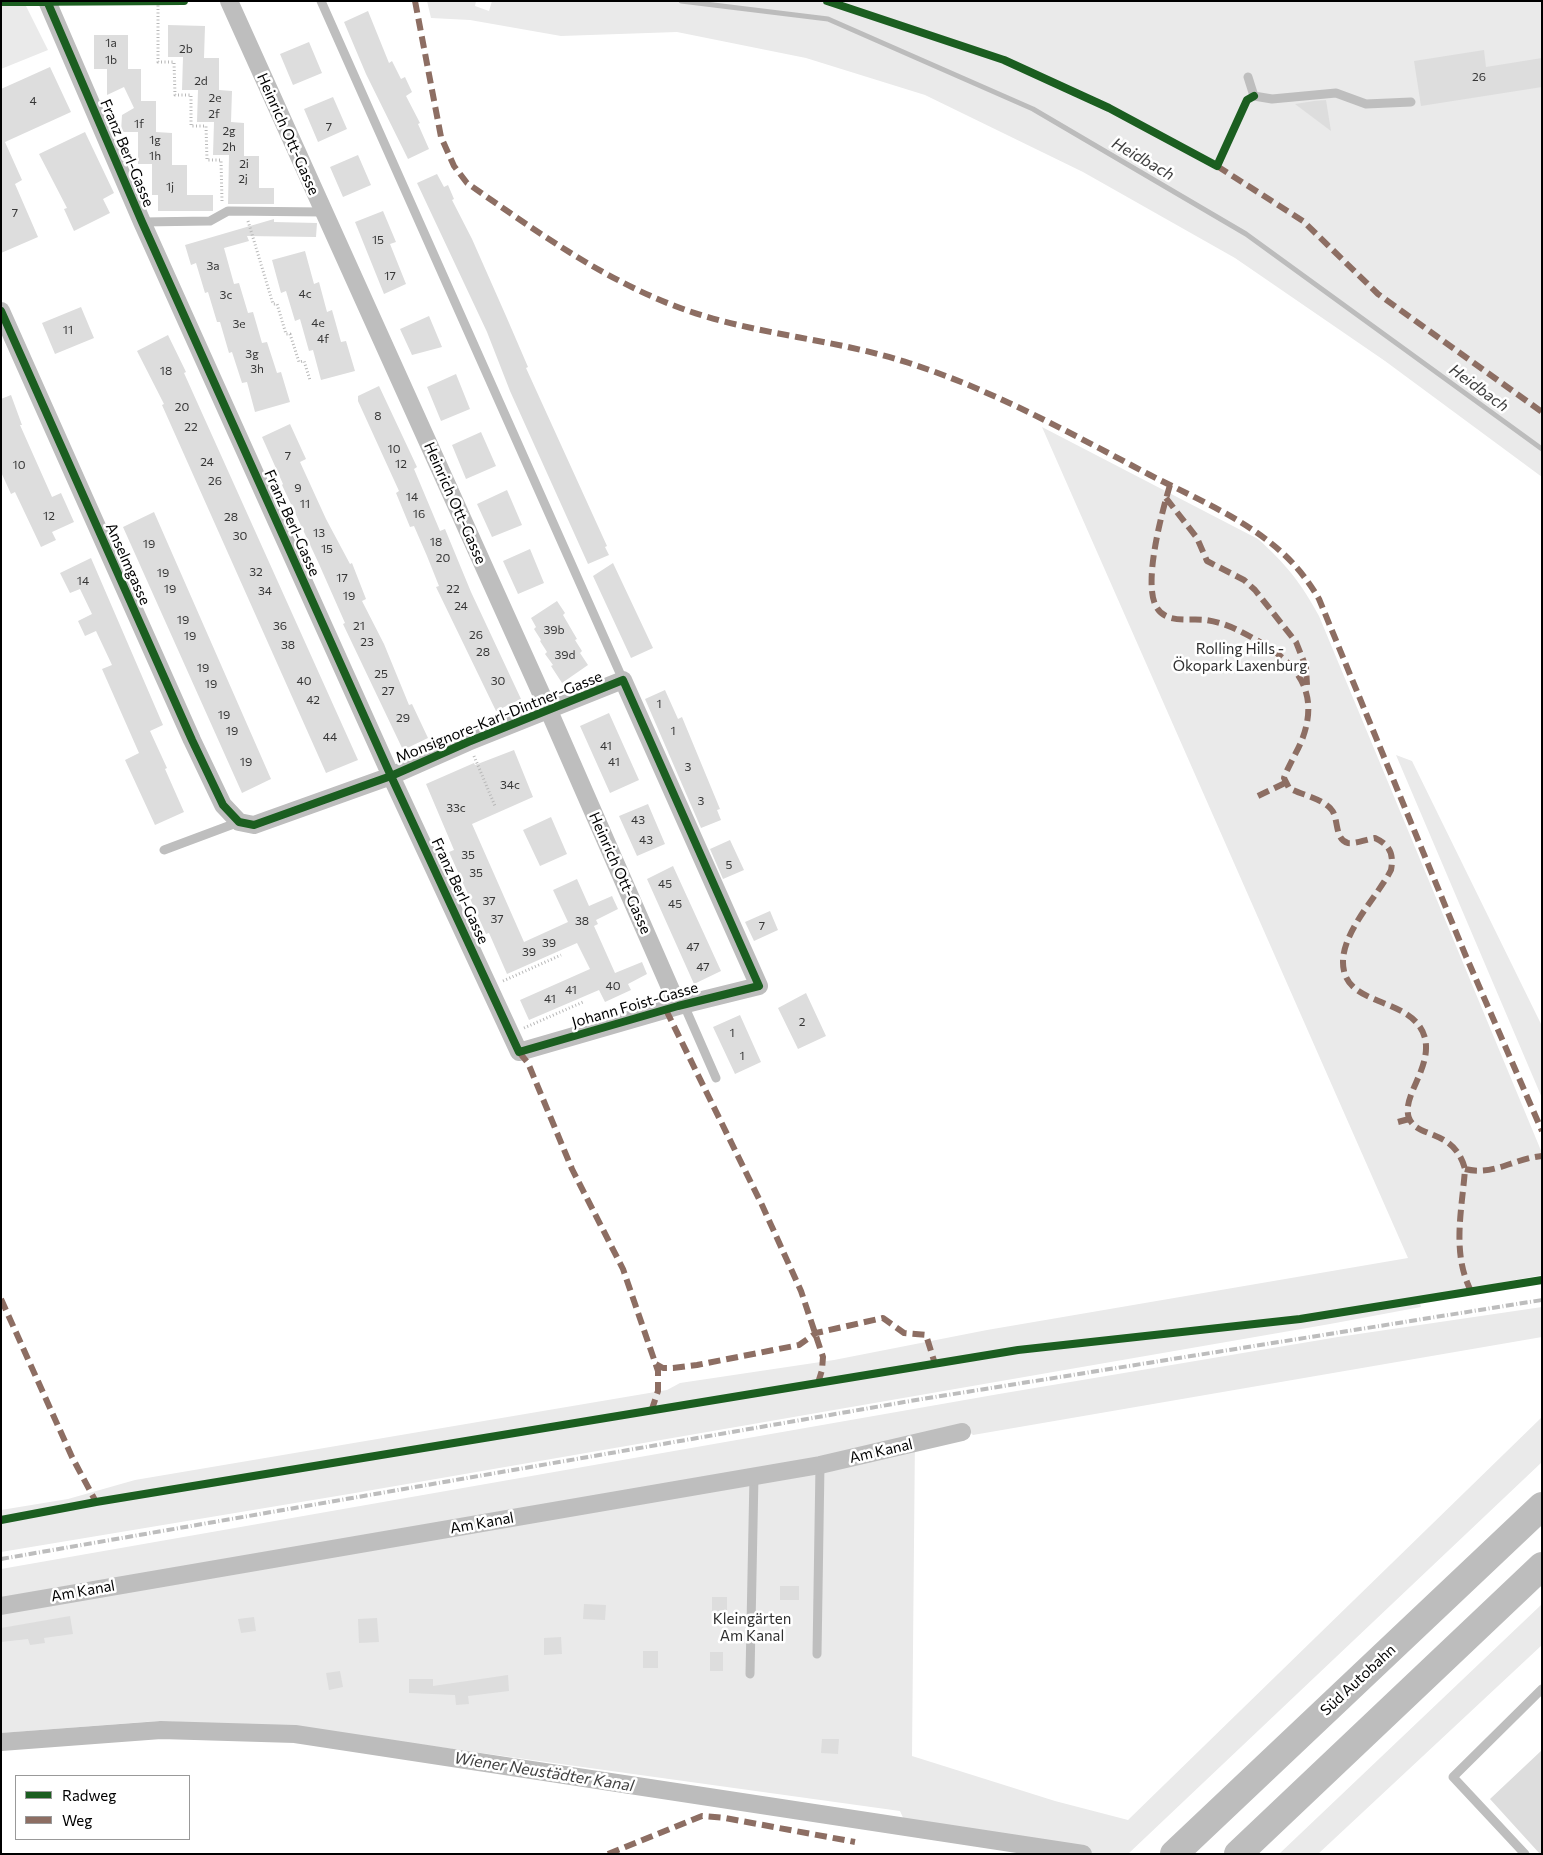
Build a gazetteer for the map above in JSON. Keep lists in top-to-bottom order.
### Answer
{
  "streets": {
    "highway": ["Süd Autobahn"],
    "street": [
      "Heinrich Ott-Gasse",
      "Franz Berl-Gasse",
      "Anselmgasse",
      "Monsignore-Karl-Dintner-Gasse",
      "Johann Foist-Gasse",
      "Am Kanal"
    ]
  },
  "crossings": [
    ["Heinrich Ott-Gasse", "Monsignore-Karl-Dintner-Gasse"],
    ["Heinrich Ott-Gasse", "Johann Foist-Gasse"],
    ["Franz Berl-Gasse", "Monsignore-Karl-Dintner-Gasse"],
    ["Franz Berl-Gasse", "Johann Foist-Gasse"],
    ["Anselmgasse", "Monsignore-Karl-Dintner-Gasse"],
    ["Monsignore-Karl-Dintner-Gasse", "Johann Foist-Gasse"]
  ],
  "water": ["Heidbach", "Wiener Neustädter Kanal"],
  "parks": ["Rolling Hills - Ökopark Laxenburg", "Kleingärten Am Kanal"],
  "house_numbers": [
    "1a",
    "2b",
    "1b",
    "26",
    "2d",
    "2e",
    "4",
    "2f",
    "1f",
    "7",
    "2g",
    "1g",
    "2h",
    "1h",
    "2i",
    "2j",
    "1j",
    "7",
    "15",
    "3a",
    "17",
    "4c",
    "3c",
    "4e",
    "3e",
    "11",
    "4f",
    "3g",
    "3h",
    "18",
    "20",
    "8",
    "22",
    "10",
    "7",
    "24",
    "12",
    "10",
    "26",
    "9",
    "14",
    "11",
    "16",
    "12",
    "28",
    "13",
    "30",
    "18",
    "19",
    "15",
    "20",
    "32",
    "19",
    "17",
    "14",
    "19",
    "22",
    "34",
    "19",
    "24",
    "19",
    "36",
    "21",
    "39b",
    "26",
    "19",
    "23",
    "38",
    "28",
    "39d",
    "19",
    "25",
    "40",
    "30",
    "19",
    "27",
    "42",
    "1",
    "19",
    "29",
    "19",
    "1",
    "44",
    "41",
    "19",
    "41",
    "3",
    "34c",
    "3",
    "33c",
    "43",
    "43",
    "35",
    "5",
    "35",
    "45",
    "37",
    "45",
    "37",
    "38",
    "7",
    "39",
    "47",
    "39",
    "47",
    "40",
    "41",
    "41",
    "2",
    "1",
    "1"
  ],
  "legend": ["Radweg", "Weg"]
}
